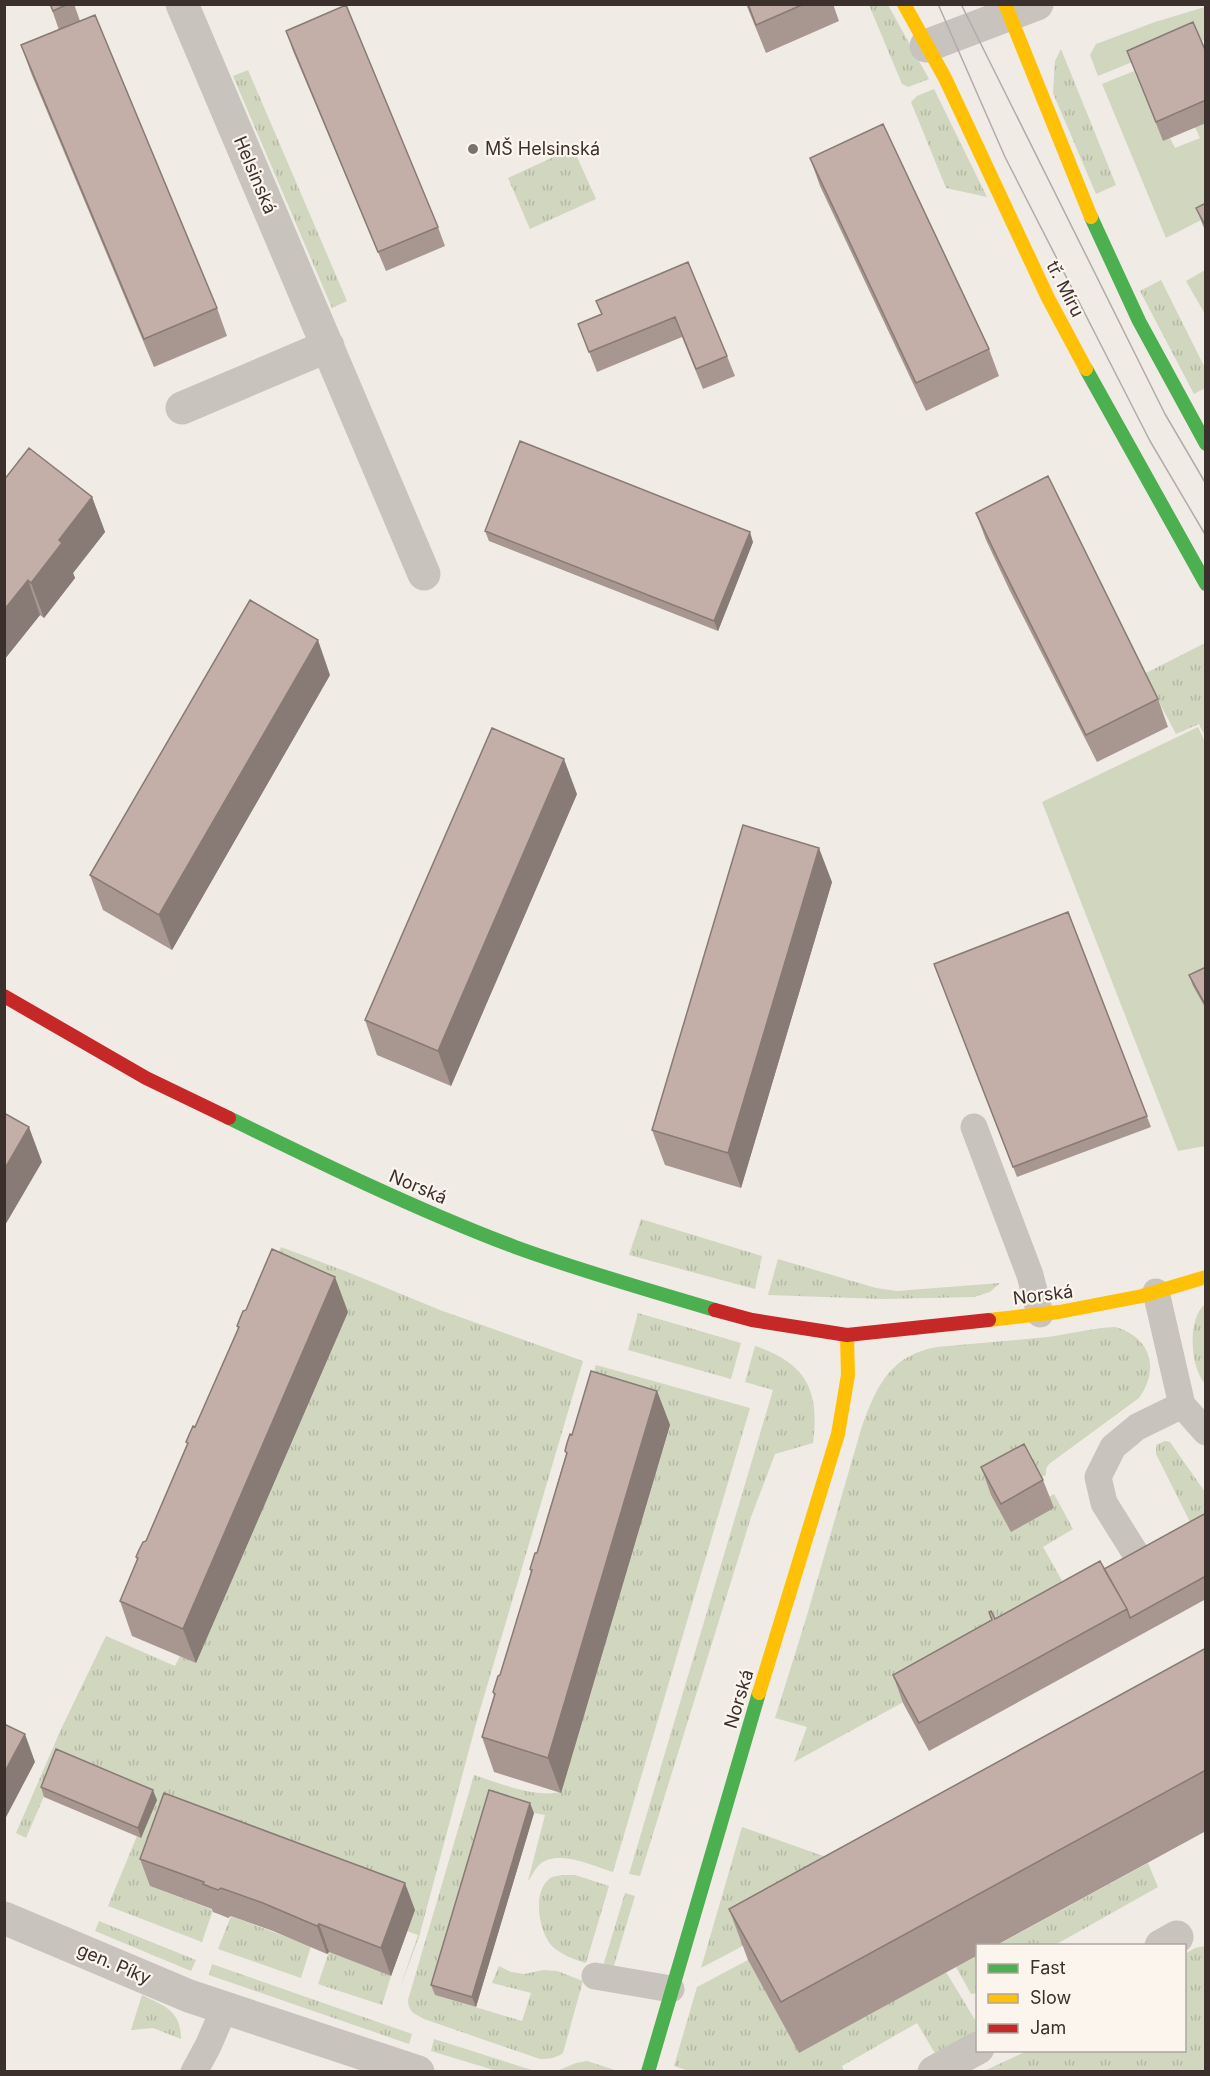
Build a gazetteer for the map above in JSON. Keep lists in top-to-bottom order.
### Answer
{
  "streets": {
    "street": [
      "Helsinská",
      "tř. Míru",
      "Norská",
      "gen. Píky"
    ]
  },
  "places": ["MŠ Helsinská"],
  "legend": ["Fast", "Slow", "Jam"]
}
